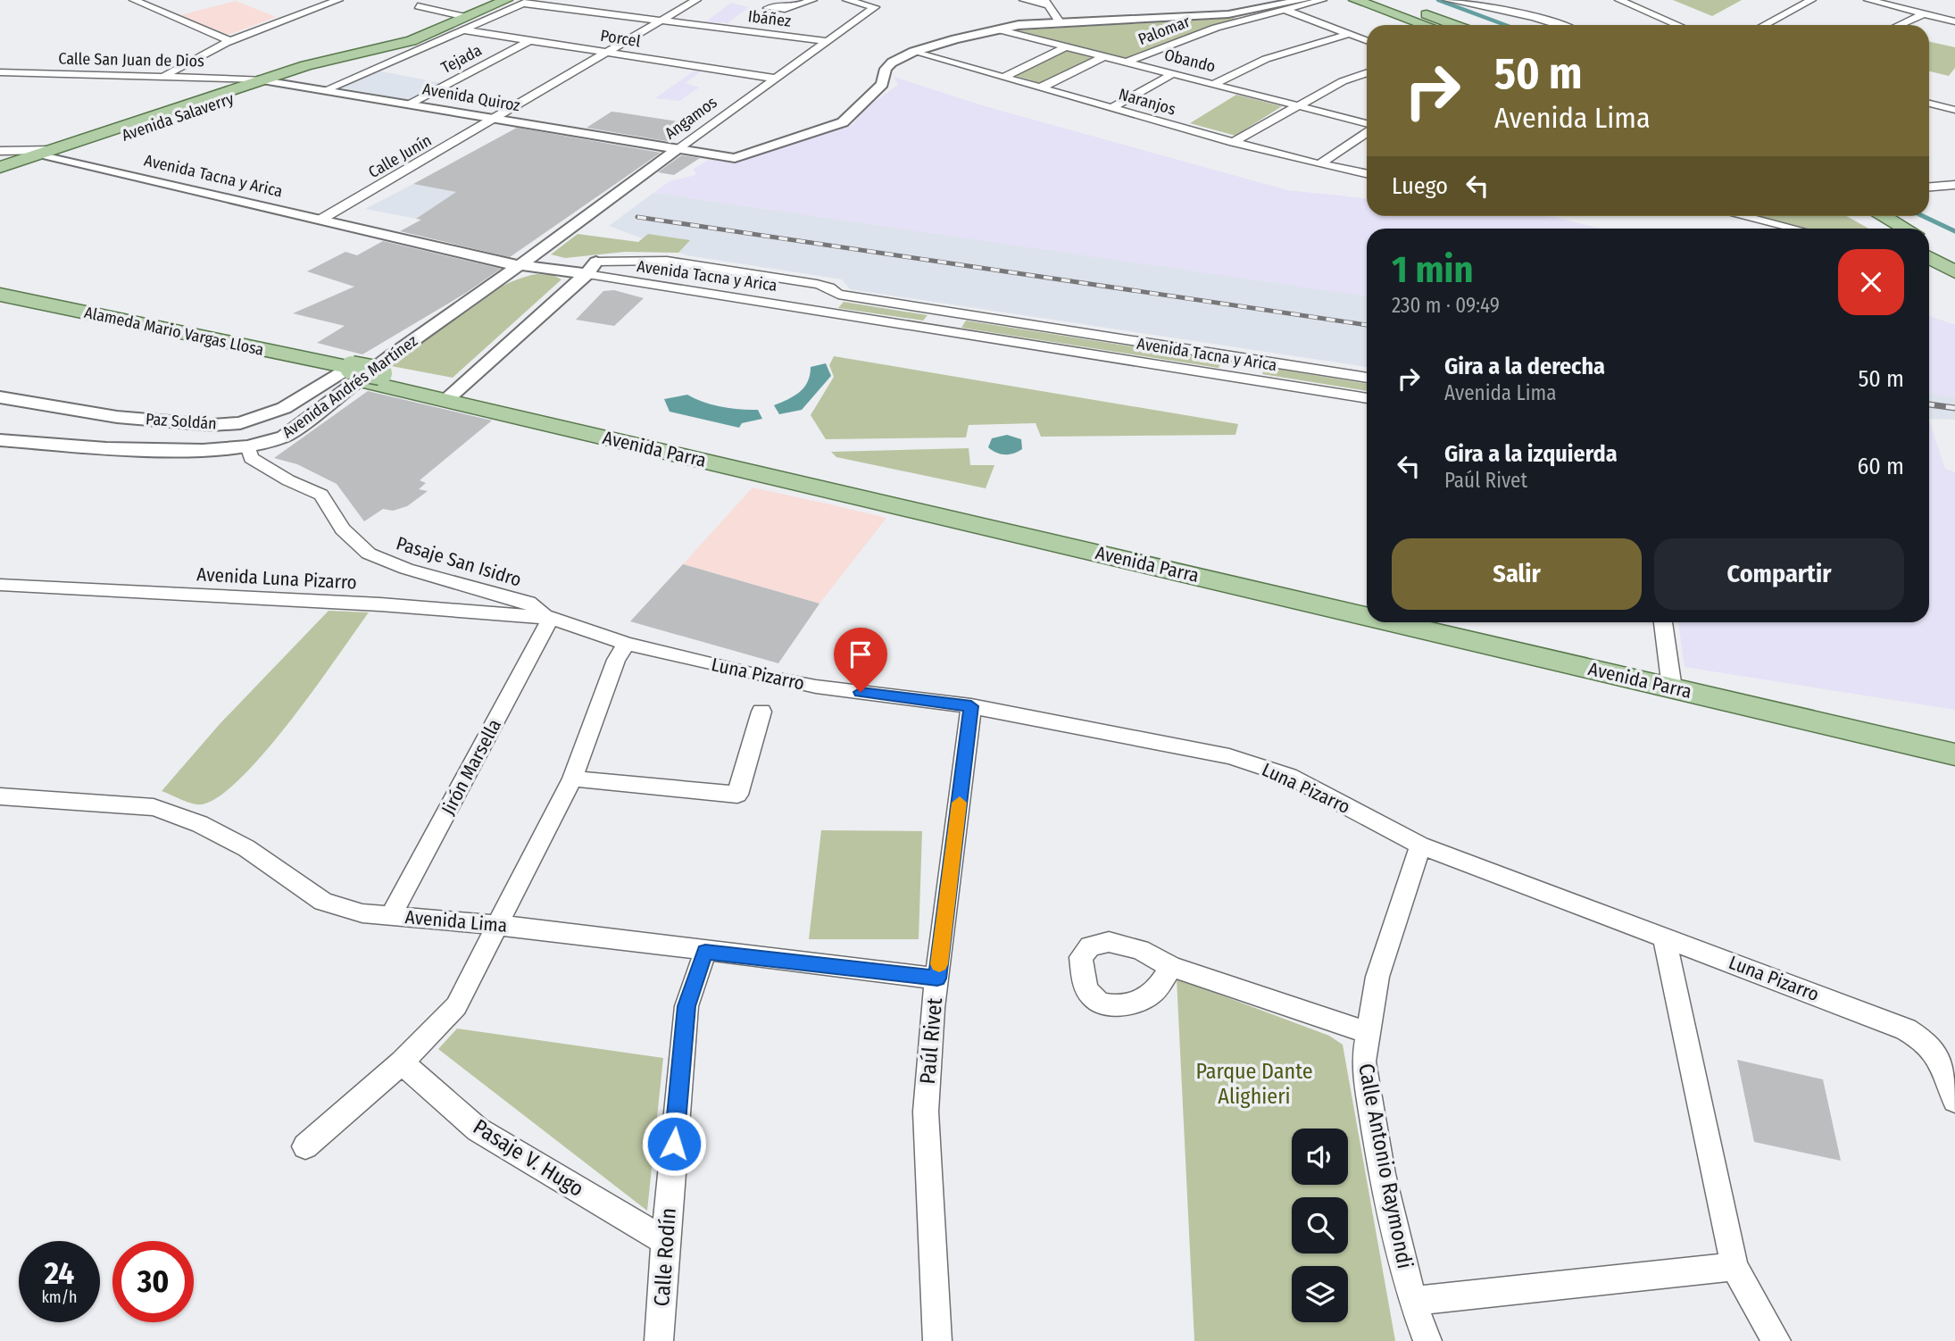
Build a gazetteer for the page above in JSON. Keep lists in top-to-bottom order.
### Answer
{
  "streets": {
    "main road": ["Avenida Salaverry", "Alameda Mario Vargas Llosa", "Avenida Parra"],
    "street": [
      "Ibáñez",
      "Palomar",
      "Porcel",
      "Tejada",
      "Calle San Juan de Dios",
      "Obando",
      "Avenida Quiroz",
      "Naranjos",
      "Angamos",
      "Calle Junín",
      "Avenida Tacna y Arica",
      "Avenida Andrés Martínez",
      "Paz Soldán",
      "Pasaje San Isidro",
      "Avenida Luna Pizarro",
      "Luna Pizarro",
      "Jirón Marsella",
      "Avenida Lima",
      "Paúl Rivet",
      "Pasaje V. Hugo",
      "Calle Antonio Raymondi",
      "Calle Rodín"
    ]
  },
  "crossings": [
    ["Ibáñez", "Angamos"],
    ["Ibáñez", "Calle Junín"],
    ["Palomar", "Obando"],
    ["Porcel", "Tejada"],
    ["Porcel", "Angamos"],
    ["Porcel", "Calle Junín"],
    ["Tejada", "Avenida Quiroz"],
    ["Calle San Juan de Dios", "Avenida Quiroz"],
    ["Calle San Juan de Dios", "Avenida Salaverry"],
    ["Obando", "Avenida Quiroz"],
    ["Avenida Quiroz", "Naranjos"],
    ["Avenida Quiroz", "Avenida Salaverry"],
    ["Avenida Quiroz", "Angamos"],
    ["Avenida Quiroz", "Calle Junín"],
    ["Avenida Salaverry", "Avenida Tacna y Arica"],
    ["Angamos", "Avenida Tacna y Arica"],
    ["Angamos", "Avenida Andrés Martínez"],
    ["Calle Junín", "Avenida Tacna y Arica"],
    ["Avenida Tacna y Arica", "Avenida Andrés Martínez"],
    ["Alameda Mario Vargas Llosa", "Paz Soldán"],
    ["Alameda Mario Vargas Llosa", "Avenida Parra"],
    ["Avenida Andrés Martínez", "Pasaje San Isidro"],
    ["Paz Soldán", "Avenida Parra"],
    ["Pasaje San Isidro", "Avenida Luna Pizarro"],
    ["Pasaje San Isidro", "Luna Pizarro"],
    ["Pasaje San Isidro", "Jirón Marsella"],
    ["Avenida Luna Pizarro", "Luna Pizarro"],
    ["Avenida Luna Pizarro", "Jirón Marsella"],
    ["Luna Pizarro", "Jirón Marsella"],
    ["Luna Pizarro", "Paúl Rivet"],
    ["Luna Pizarro", "Calle Antonio Raymondi"],
    ["Jirón Marsella", "Avenida Lima"],
    ["Avenida Lima", "Paúl Rivet"],
    ["Avenida Lima", "Calle Rodín"],
    ["Pasaje V. Hugo", "Calle Rodín"]
  ],
  "parks": ["Parque Dante Alighieri"],
  "page": {
    "turn": ["50 m", "Avenida Lima"],
    "then": "Luego",
    "heading": ["1 min", "230 m · 09:49"],
    "list": [
      {
        "name": "Gira a la derecha",
        "note": "Avenida Lima",
        "value": "50 m"
      },
      {
        "name": "Gira a la izquierda",
        "note": "Paúl Rivet",
        "value": "60 m"
      }
    ],
    "buttons": ["Salir", "Compartir"],
    "speed": "24 km/h",
    "limit": "30"
  }
}
